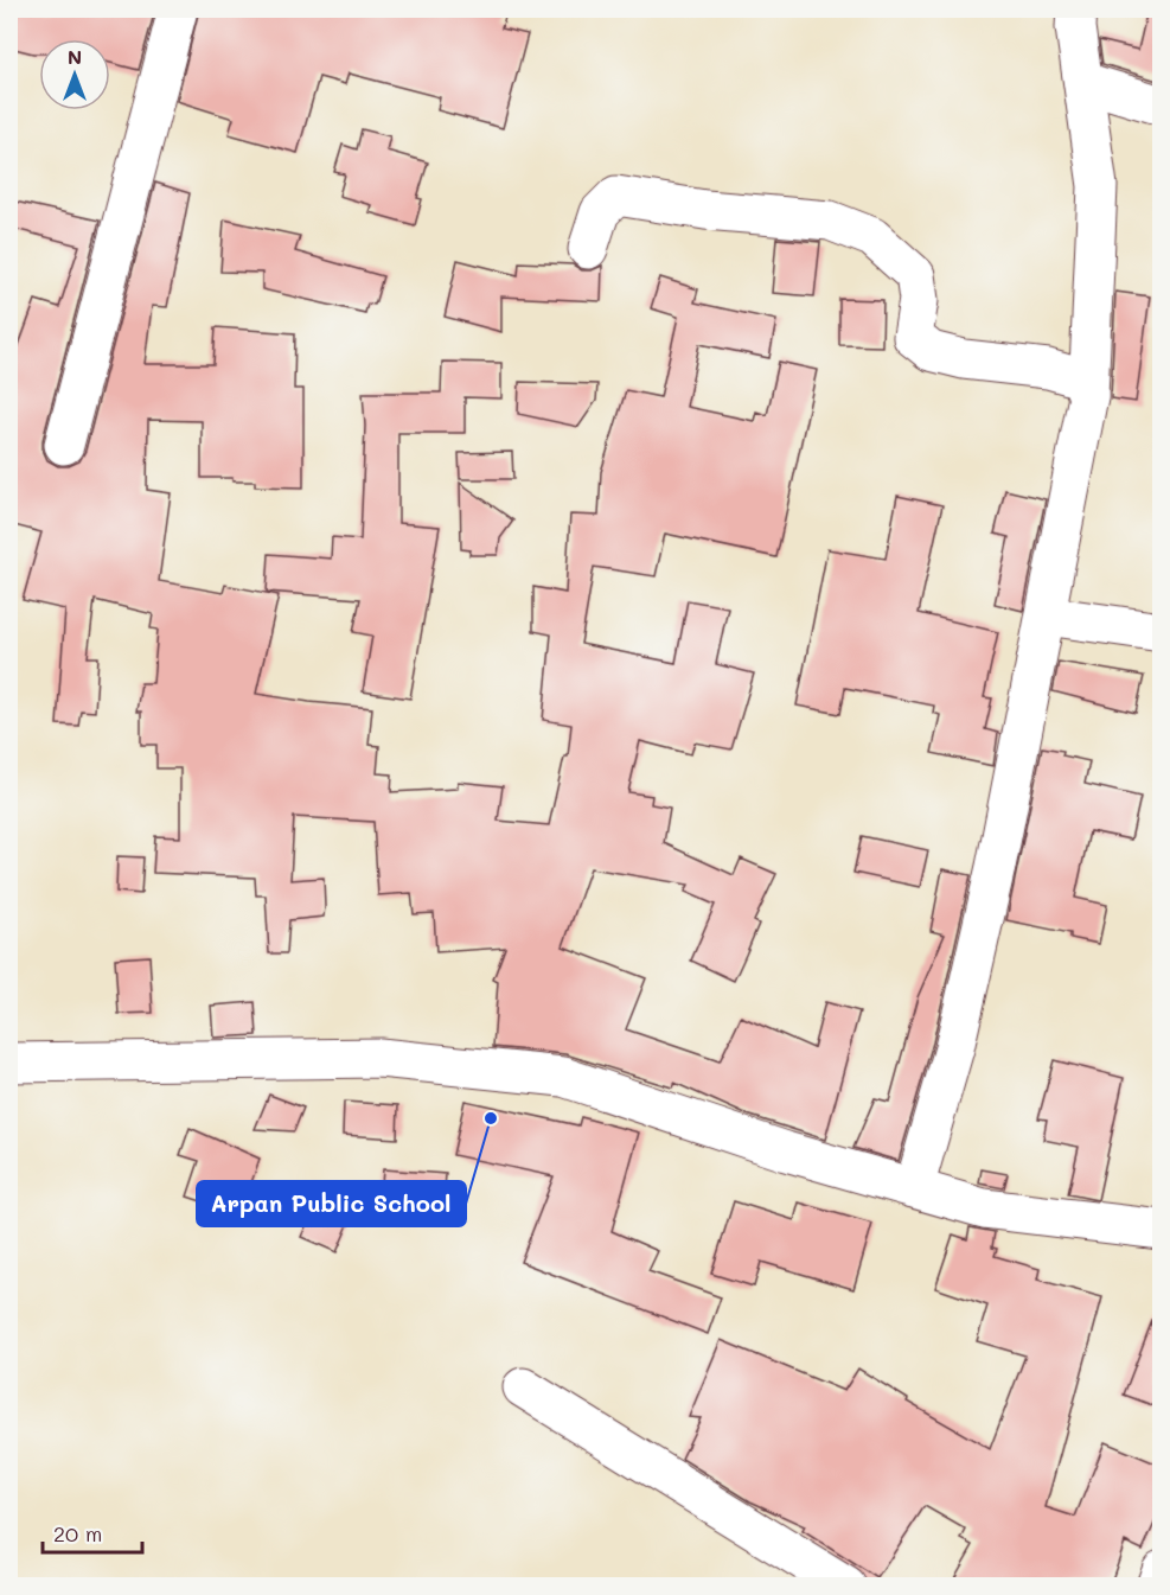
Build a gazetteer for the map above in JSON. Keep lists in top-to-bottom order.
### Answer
{
  "places": ["Arpan Public School"],
  "scale_bar": "20 m",
  "north": "top"
}
